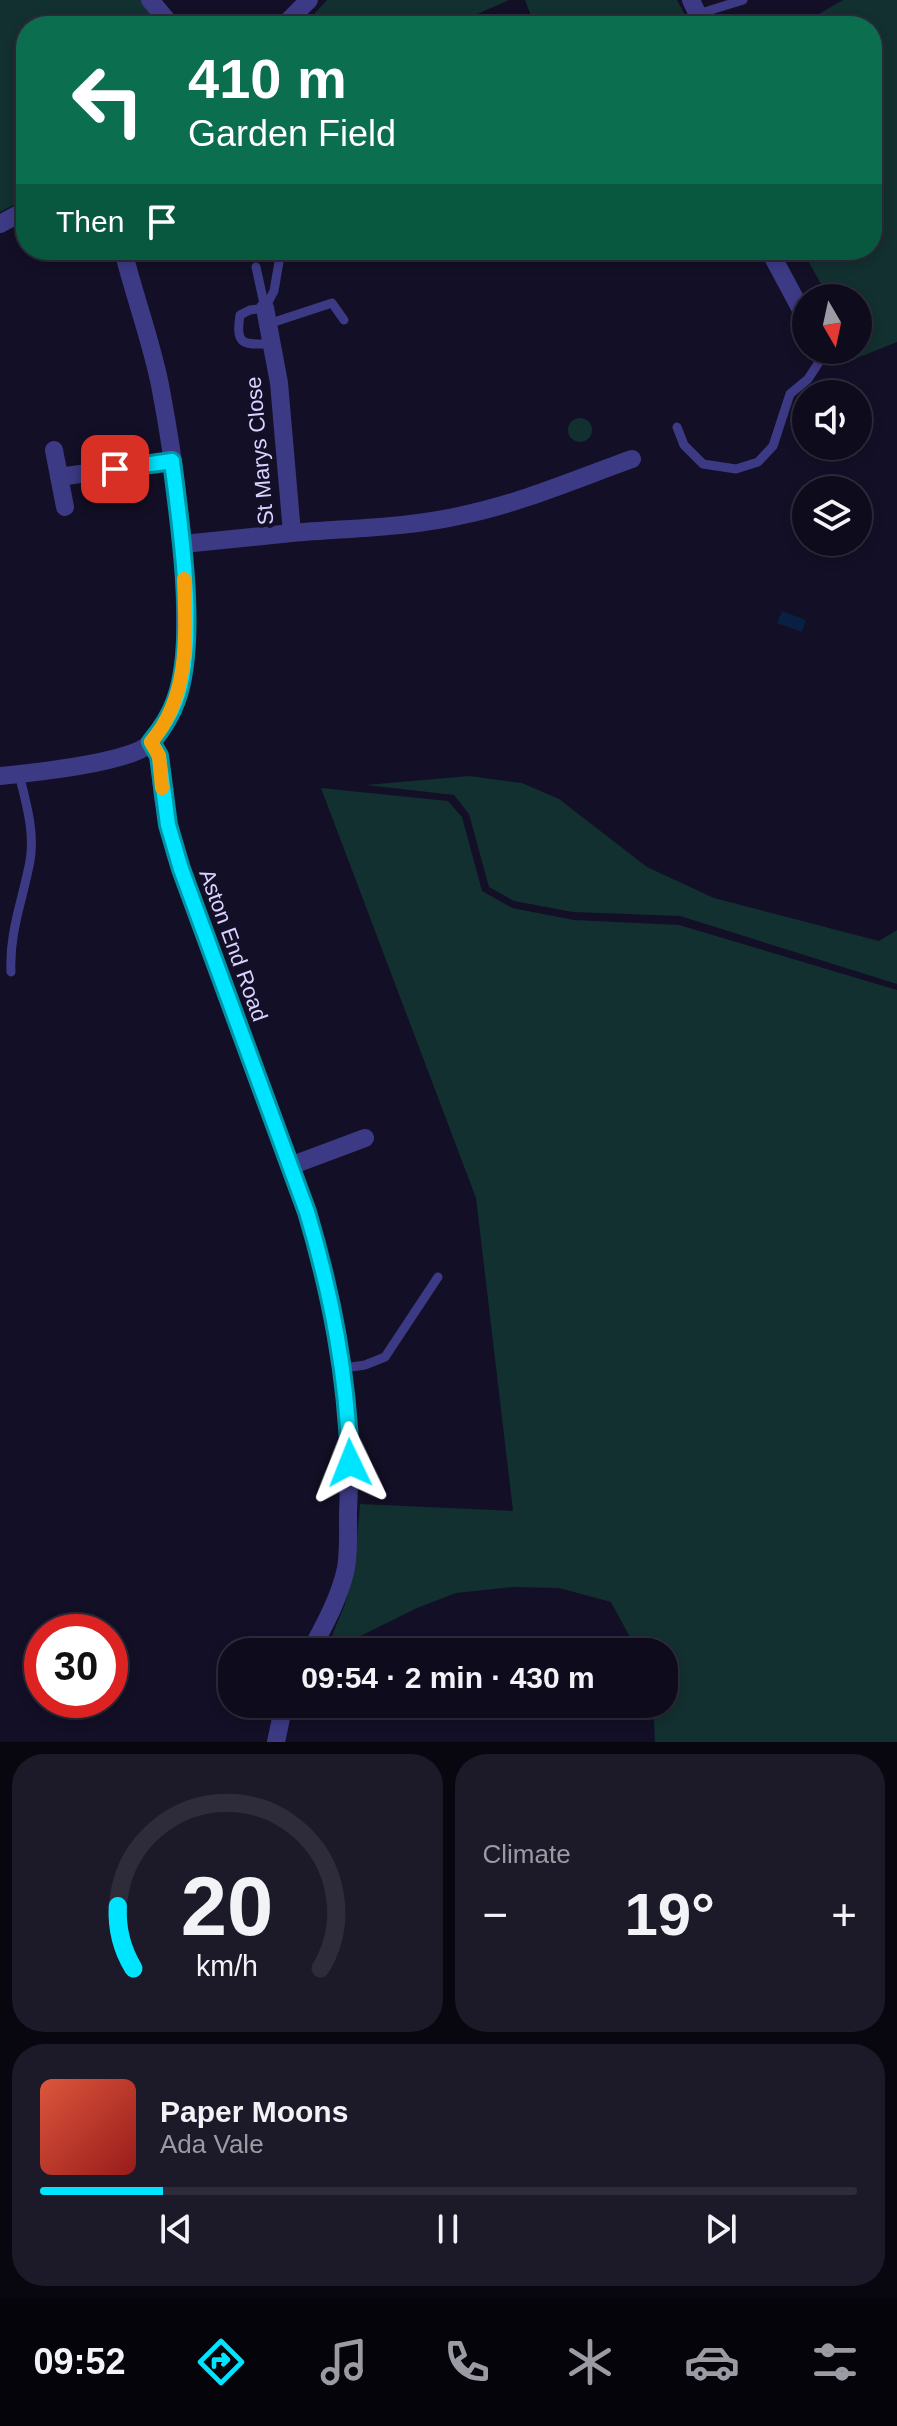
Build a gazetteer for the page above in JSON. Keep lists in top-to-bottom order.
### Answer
{
  "streets": {
    "street": ["St Marys Close", "Aston End Road"]
  },
  "north": "bottom",
  "page": {
    "turn": ["410 m", "Garden Field"],
    "then": "Then",
    "limit": "30",
    "trip": "09:54 · 2 min · 430 m",
    "tile": "Climate",
    "heat": ["−", "19°", "+"],
    "song": ["Paper Moons", "Ada Vale"],
    "tabs": "09:52",
    "gauge": ["20", "km/h"]
  }
}
